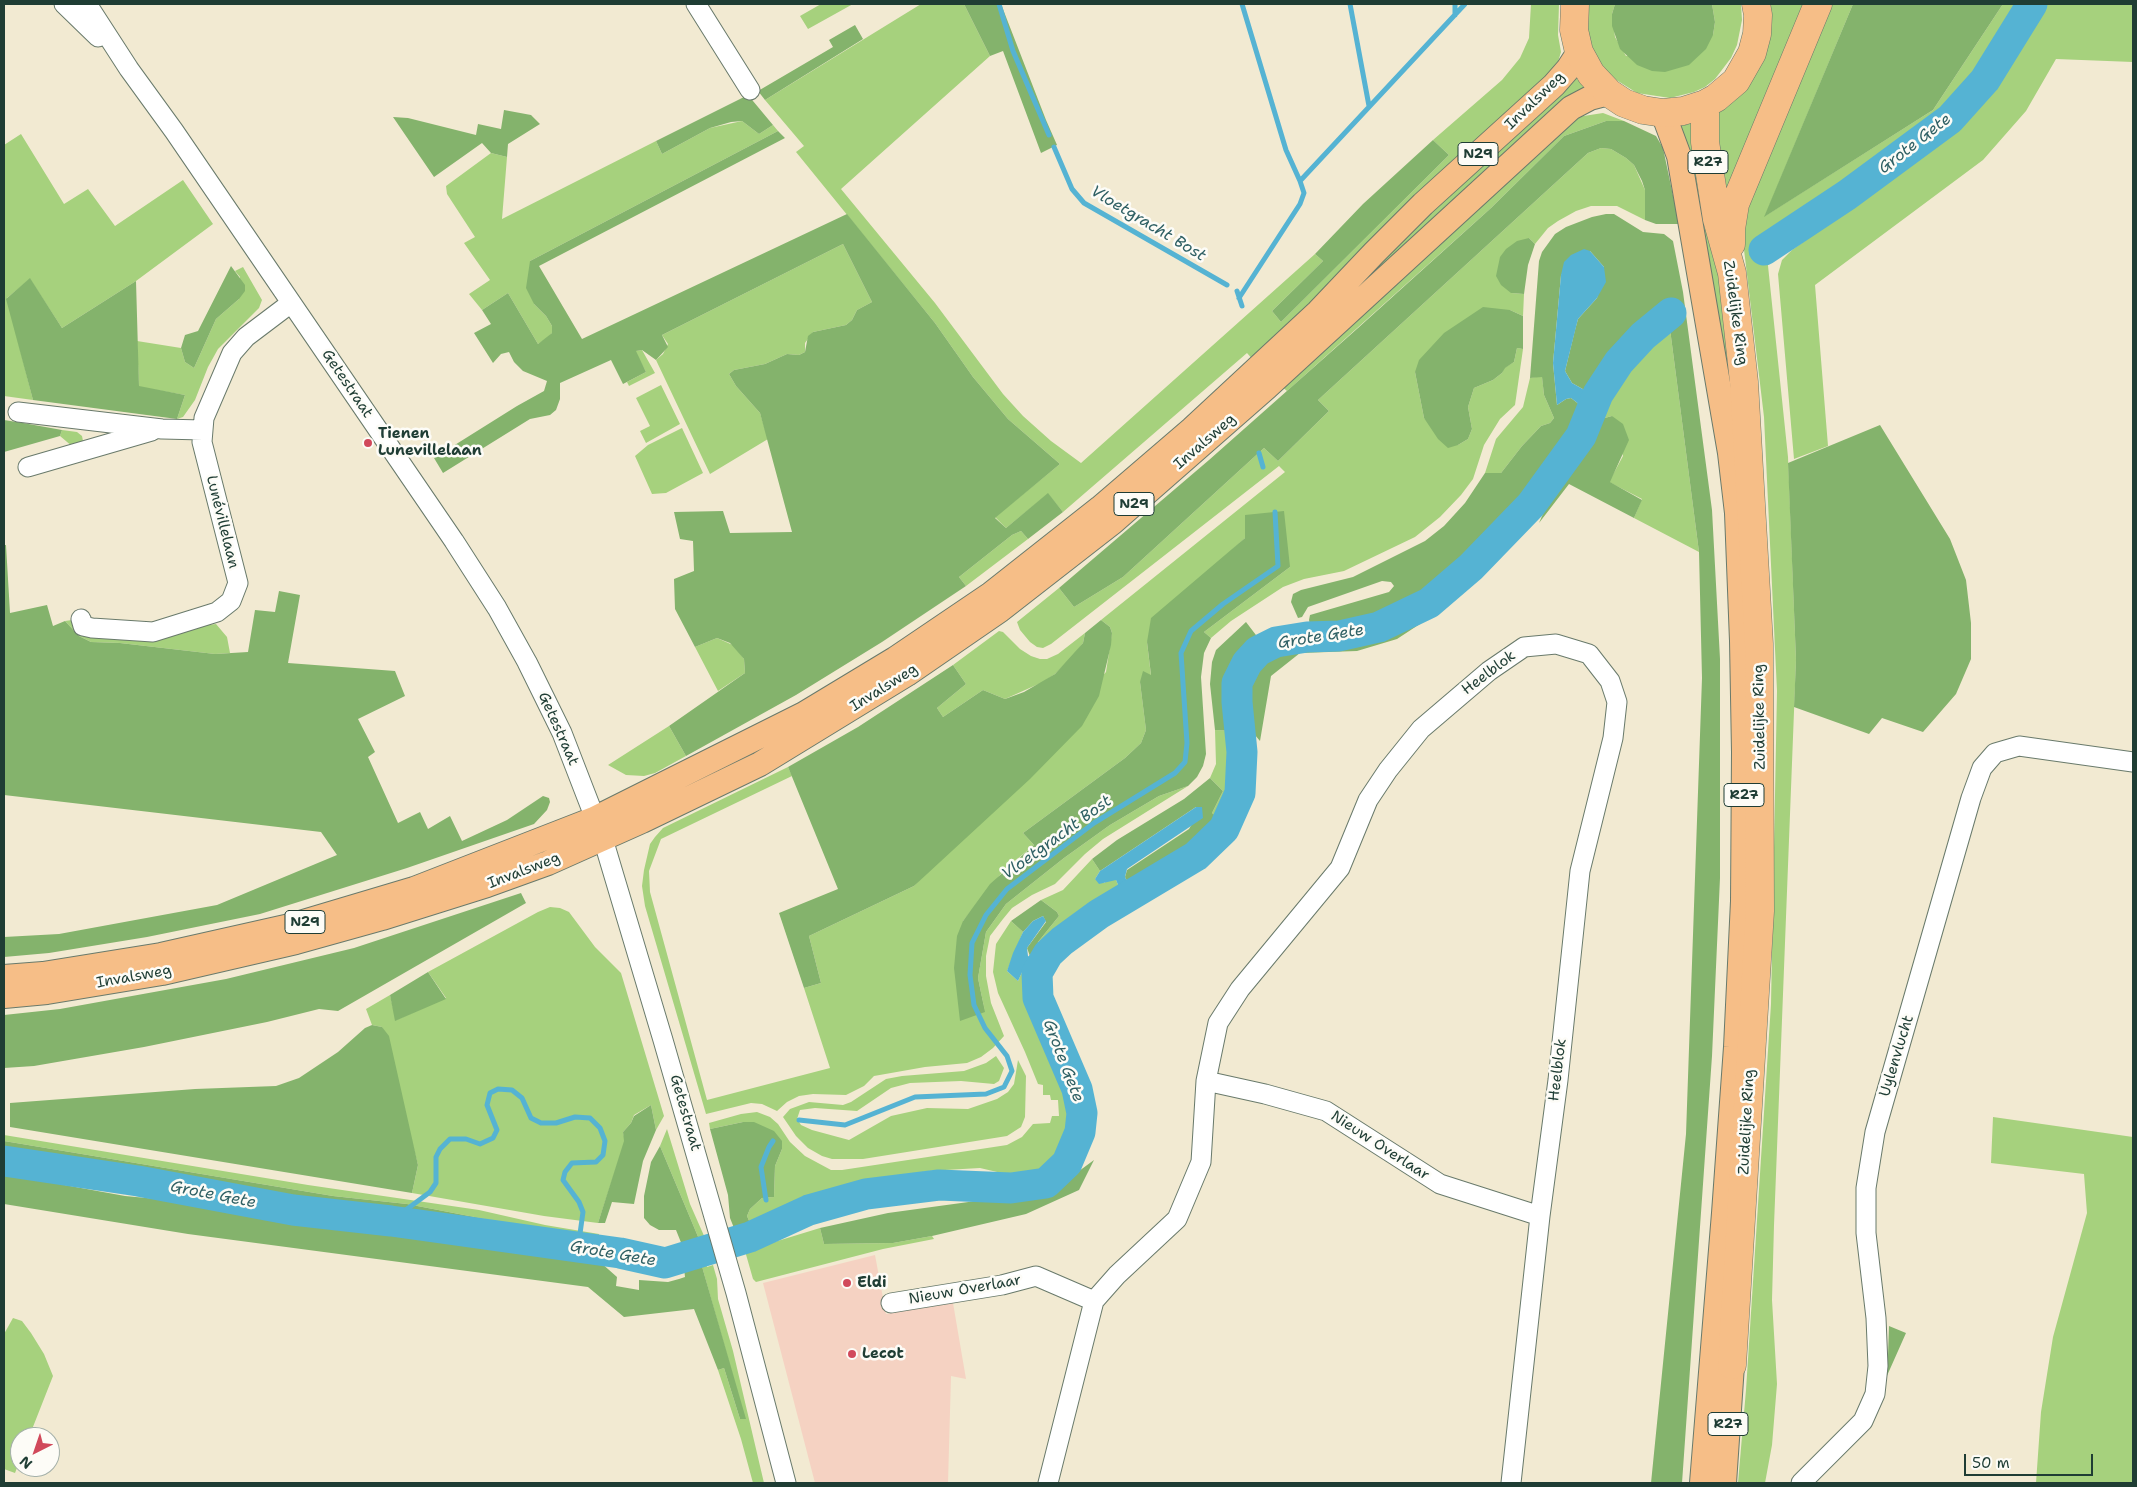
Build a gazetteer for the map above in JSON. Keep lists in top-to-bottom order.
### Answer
{
  "streets": {
    "highway": ["R27", "Zuidelijke Ring"],
    "main road": ["Invalsweg", "N29"],
    "street": [
      "Getestraat",
      "Lunévillelaan",
      "Heelblok",
      "Uylenvlucht",
      "Nieuw Overlaar"
    ]
  },
  "crossings": [
    ["Invalsweg", "Getestraat"],
    ["Getestraat", "Lunévillelaan"],
    ["Heelblok", "Nieuw Overlaar"]
  ],
  "water": ["Grote Gete", "Vloetgracht Bost"],
  "places": ["Tienen Lunevillelaan", "Eldi", "Lecot"],
  "scale_bar": "50 m",
  "north": "bottom left"
}
